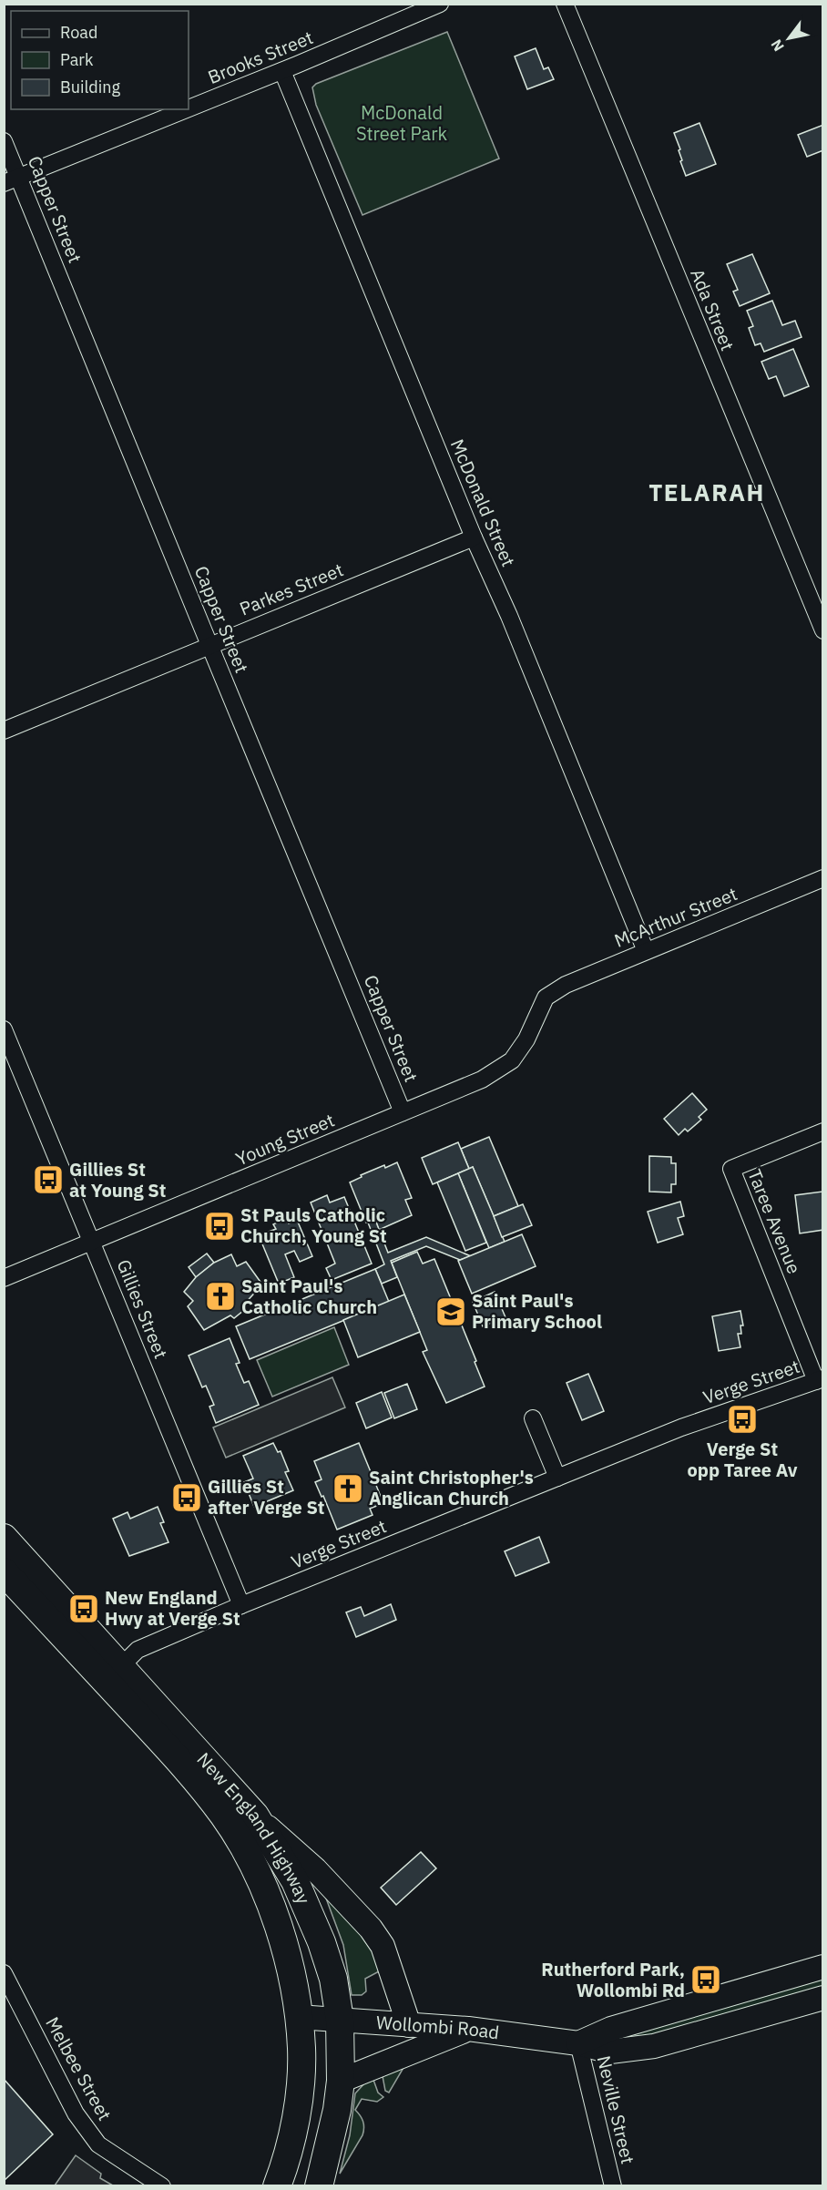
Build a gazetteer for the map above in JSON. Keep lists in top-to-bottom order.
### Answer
{
  "streets": {
    "highway": ["New England Highway"],
    "main road": ["Wollombi Road"],
    "street": [
      "Brooks Street",
      "Capper Street",
      "Ada Street",
      "McDonald Street",
      "Parkes Street",
      "McArthur Street",
      "Young Street",
      "Taree Avenue",
      "Gillies Street",
      "Verge Street",
      "Melbee Street",
      "Neville Street"
    ]
  },
  "crossings": [
    ["Brooks Street", "Capper Street"],
    ["Brooks Street", "McDonald Street"],
    ["Capper Street", "Parkes Street"],
    ["Capper Street", "Young Street"],
    ["McDonald Street", "Parkes Street"],
    ["McDonald Street", "McArthur Street"],
    ["McArthur Street", "Young Street"],
    ["Young Street", "Gillies Street"],
    ["Taree Avenue", "Verge Street"],
    ["Gillies Street", "Verge Street"],
    ["Verge Street", "New England Highway"],
    ["New England Highway", "Wollombi Road"],
    ["Wollombi Road", "Neville Street"]
  ],
  "districts": ["TELARAH"],
  "parks": ["McDonald Street Park"],
  "places": {
    "bus stop": [
      "Gillies St at Young St",
      "St Pauls Catholic Church, Young St",
      "Verge St opp Taree Av",
      "Gillies St after Verge St",
      "New England Hwy at Verge St",
      "Rutherford Park, Wollombi Rd"
    ],
    "church": ["Saint Paul's Catholic Church", "Saint Christopher's Anglican Church"],
    "school or university": ["Saint Paul's Primary School"]
  },
  "legend": ["Road", "Park", "Building"],
  "north": "bottom left"
}
